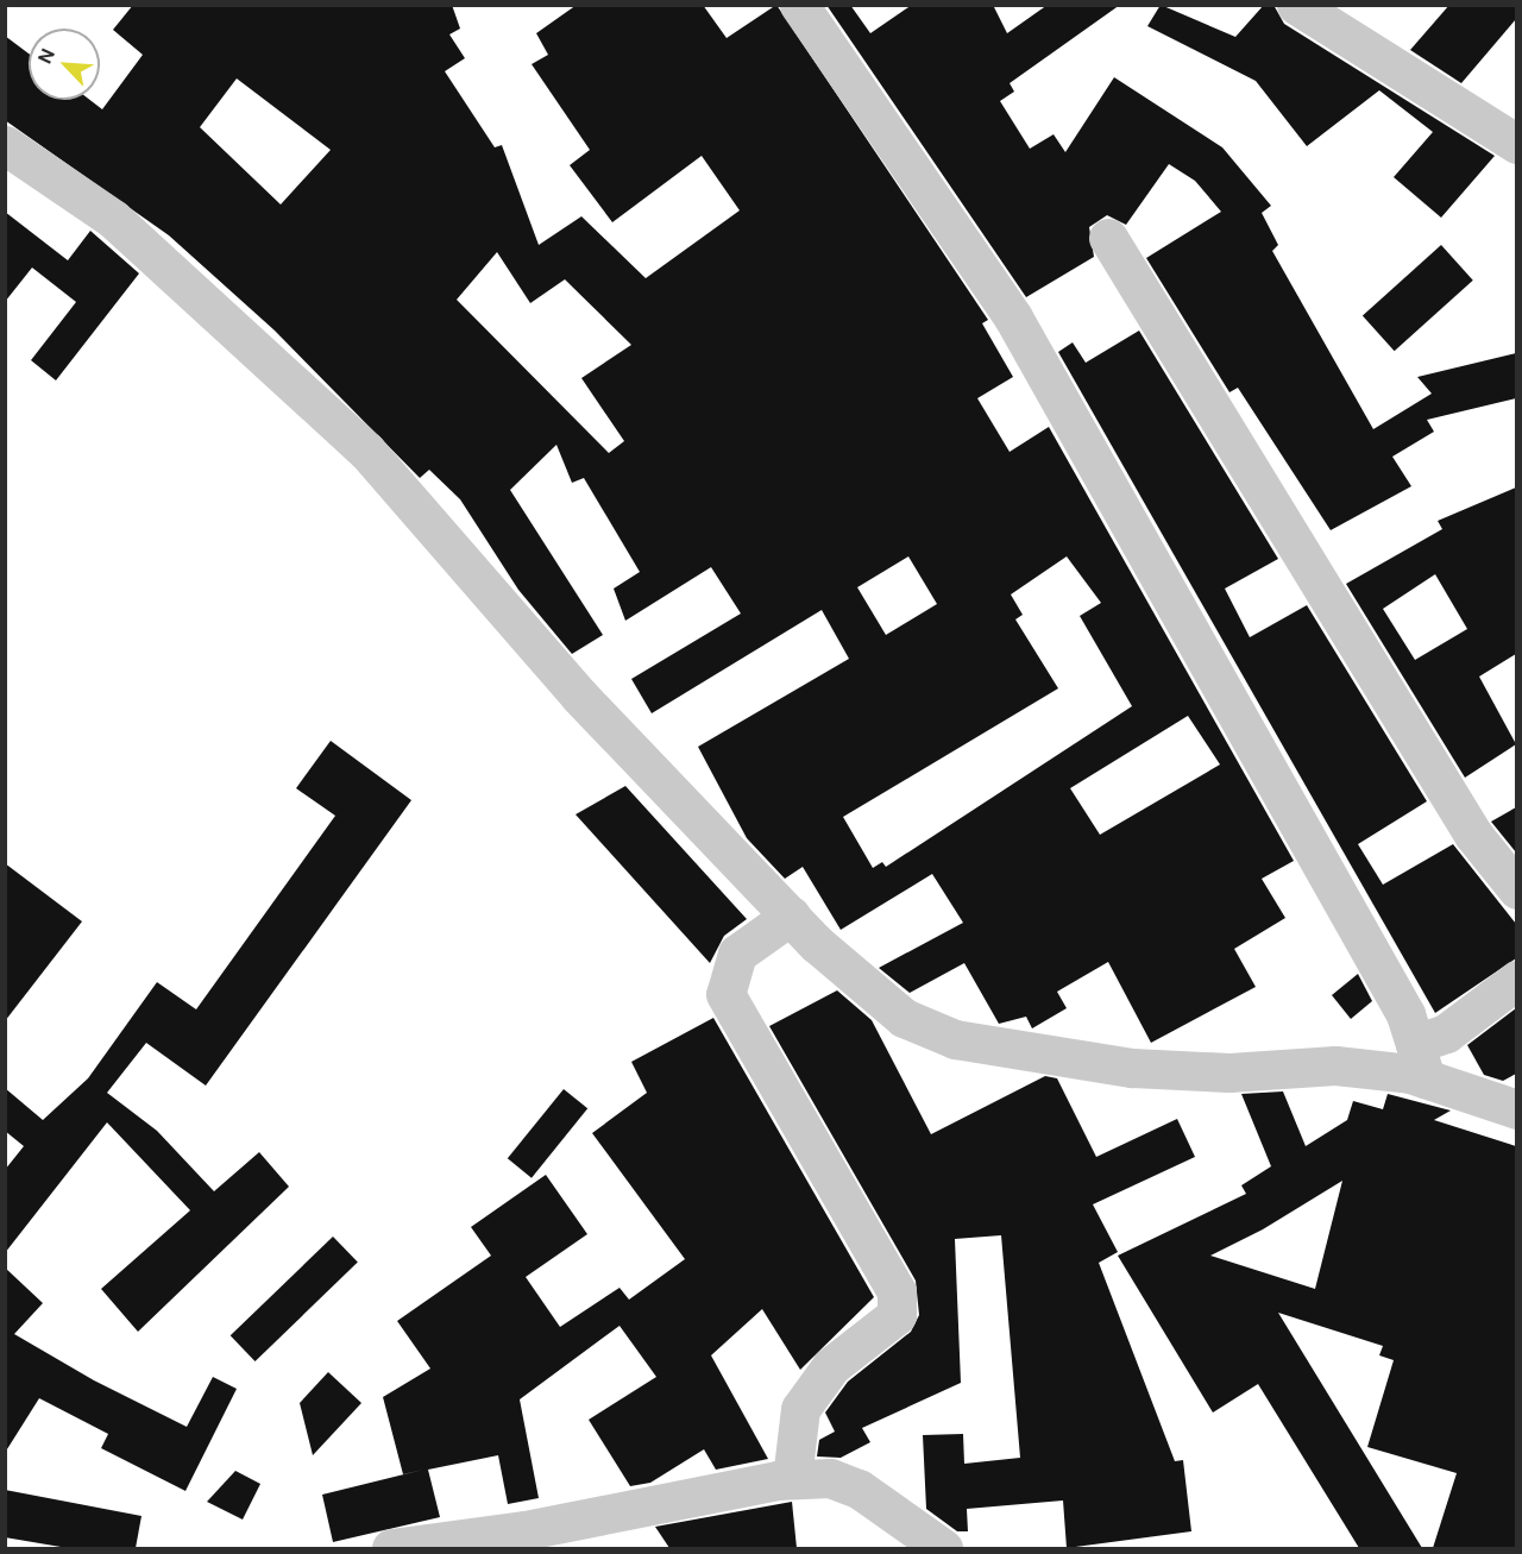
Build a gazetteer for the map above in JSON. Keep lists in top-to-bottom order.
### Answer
{
  "north": "top left"
}
